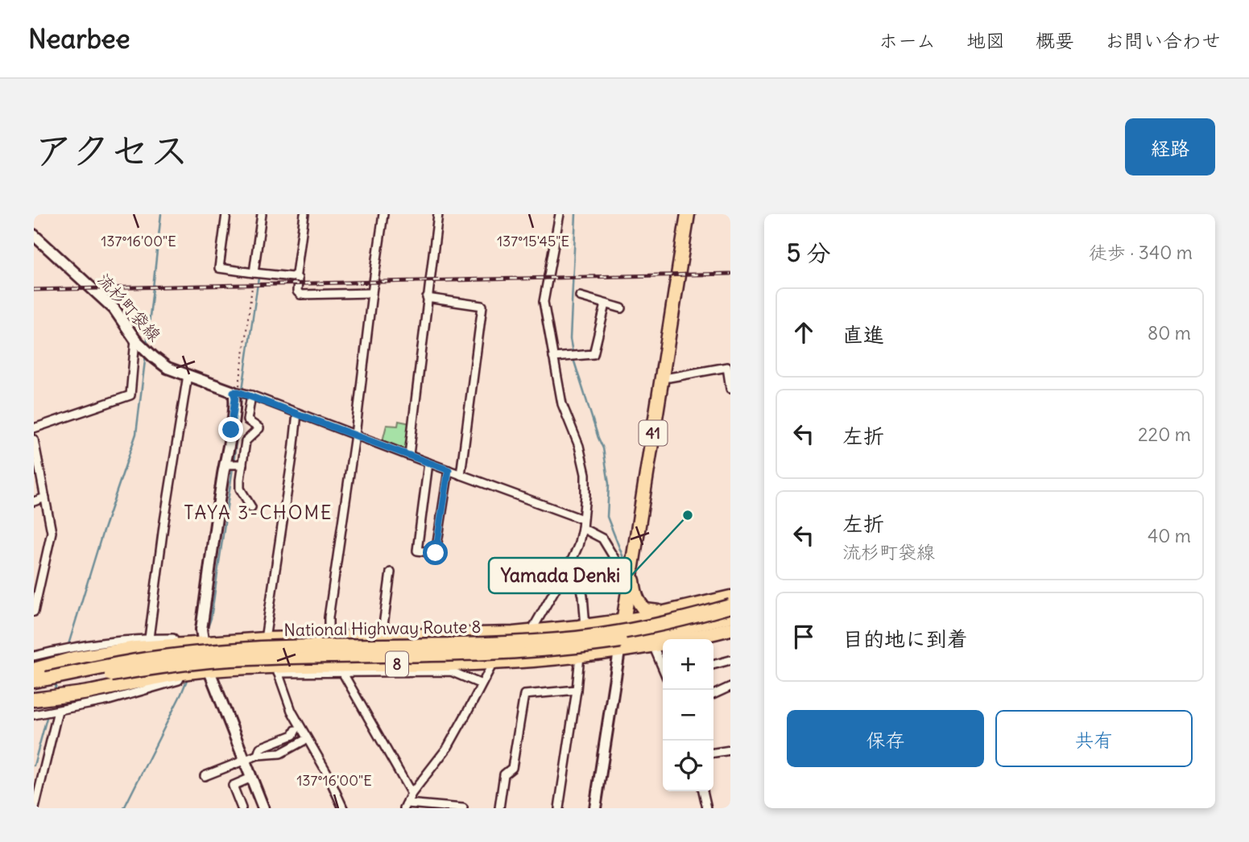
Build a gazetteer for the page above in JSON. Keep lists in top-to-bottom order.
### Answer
{
  "streets": {
    "highway": ["41", "National Highway Route 8", "8"],
    "main road": ["流杉町袋線"]
  },
  "crossings": [
    ["41", "8"]
  ],
  "districts": ["TAYA 3-CHOME"],
  "places": ["Yamada Denki"],
  "page": {
    "header": "Nearbee",
    "nav": [
      "ホーム",
      "地図",
      "概要",
      "お問い合わせ"
    ],
    "title": "アクセス",
    "buttons": [
      "経路",
      ["保存", "共有"]
    ],
    "heading": ["5 分", "徒歩 · 340 m"],
    "list": [
      ["直進", "80 m"],
      ["左折", "220 m"],
      ["左折", "流杉町袋線", "40 m"],
      "目的地に到着"
    ],
    "map_buttons": ["+", "−"]
  },
  "coordinates": ["137°16'00\"E", "137°15'45\"E"]
}
